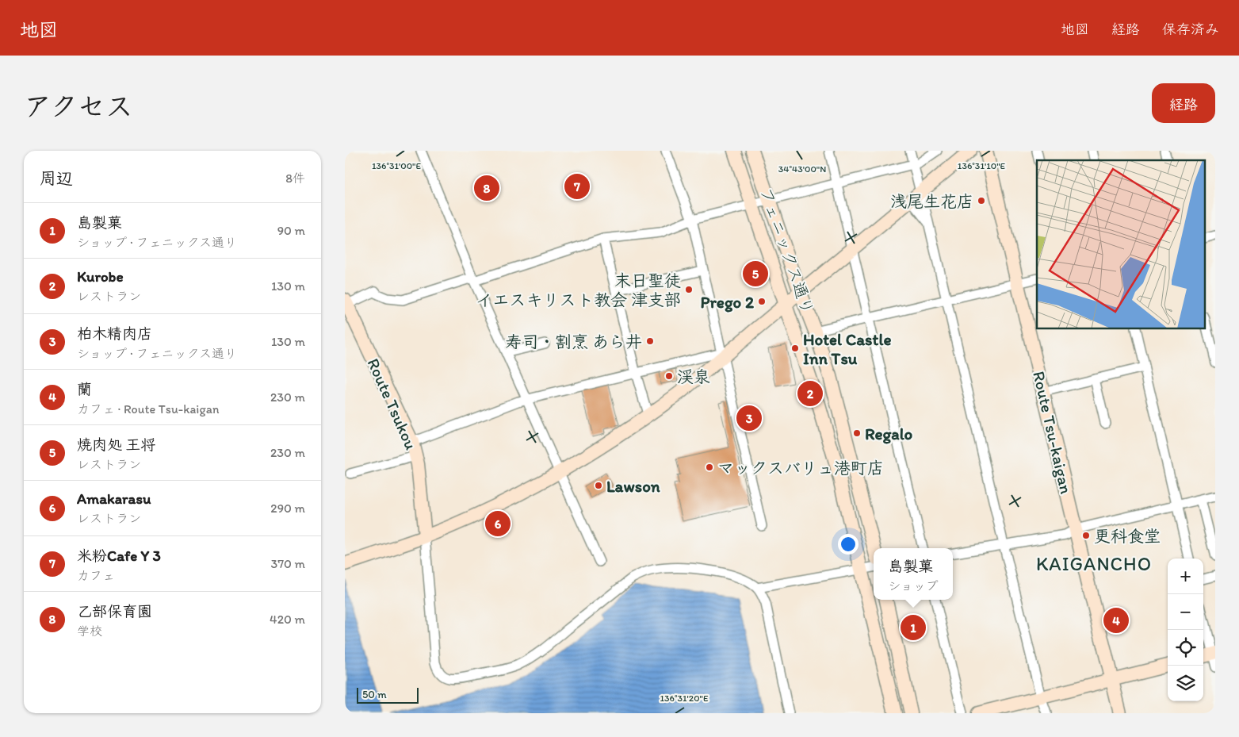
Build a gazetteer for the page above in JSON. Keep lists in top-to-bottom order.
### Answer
{
  "streets": {
    "street": ["フェニックス通り", "Route Tsukou", "Route Tsu-kaigan"]
  },
  "districts": ["KAIGANCHO"],
  "places": [
    "浅尾生花店",
    "末日聖徒 イエスキリスト教会 津支部",
    "Prego 2",
    "寿司・割烹 あら井",
    "Hotel Castle Inn Tsu",
    "渓泉",
    "Regalo",
    "マックスバリュ港町店",
    "Lawson",
    "更科食堂"
  ],
  "scale_bar": "50 m",
  "page": {
    "header": "地図",
    "nav": ["地図", "経路", "保存済み"],
    "title": "アクセス",
    "buttons": "経路",
    "heading": ["周辺", "8件"],
    "pins": [
      "7",
      "8",
      "5",
      "2",
      "3",
      "6",
      "4",
      "1"
    ],
    "list": [
      {
        "mark": "1",
        "name": "島製菓",
        "note": "ショップ · フェニックス通り",
        "value": "90 m"
      },
      {
        "mark": "2",
        "name": "Kurobe",
        "note": "レストラン",
        "value": "130 m"
      },
      {
        "mark": "3",
        "name": "柏木精肉店",
        "note": "ショップ · フェニックス通り",
        "value": "130 m"
      },
      {
        "mark": "4",
        "name": "蘭",
        "note": "カフェ · Route Tsu-kaigan",
        "value": "230 m"
      },
      {
        "mark": "5",
        "name": "焼肉処 王将",
        "note": "レストラン",
        "value": "230 m"
      },
      {
        "mark": "6",
        "name": "Amakarasu",
        "note": "レストラン",
        "value": "290 m"
      },
      {
        "mark": "7",
        "name": "米粉Cafe Y 3",
        "note": "カフェ",
        "value": "370 m"
      },
      {
        "mark": "8",
        "name": "乙部保育園",
        "note": "学校",
        "value": "420 m"
      }
    ],
    "popup": ["島製菓", "ショップ"],
    "map_buttons": ["+", "−"],
    "scale": "50 m"
  },
  "coordinates": [
    "136°31'00\"E",
    "136°31'10\"E",
    "34°43'00\"N",
    "136°31'20\"E"
  ]
}
